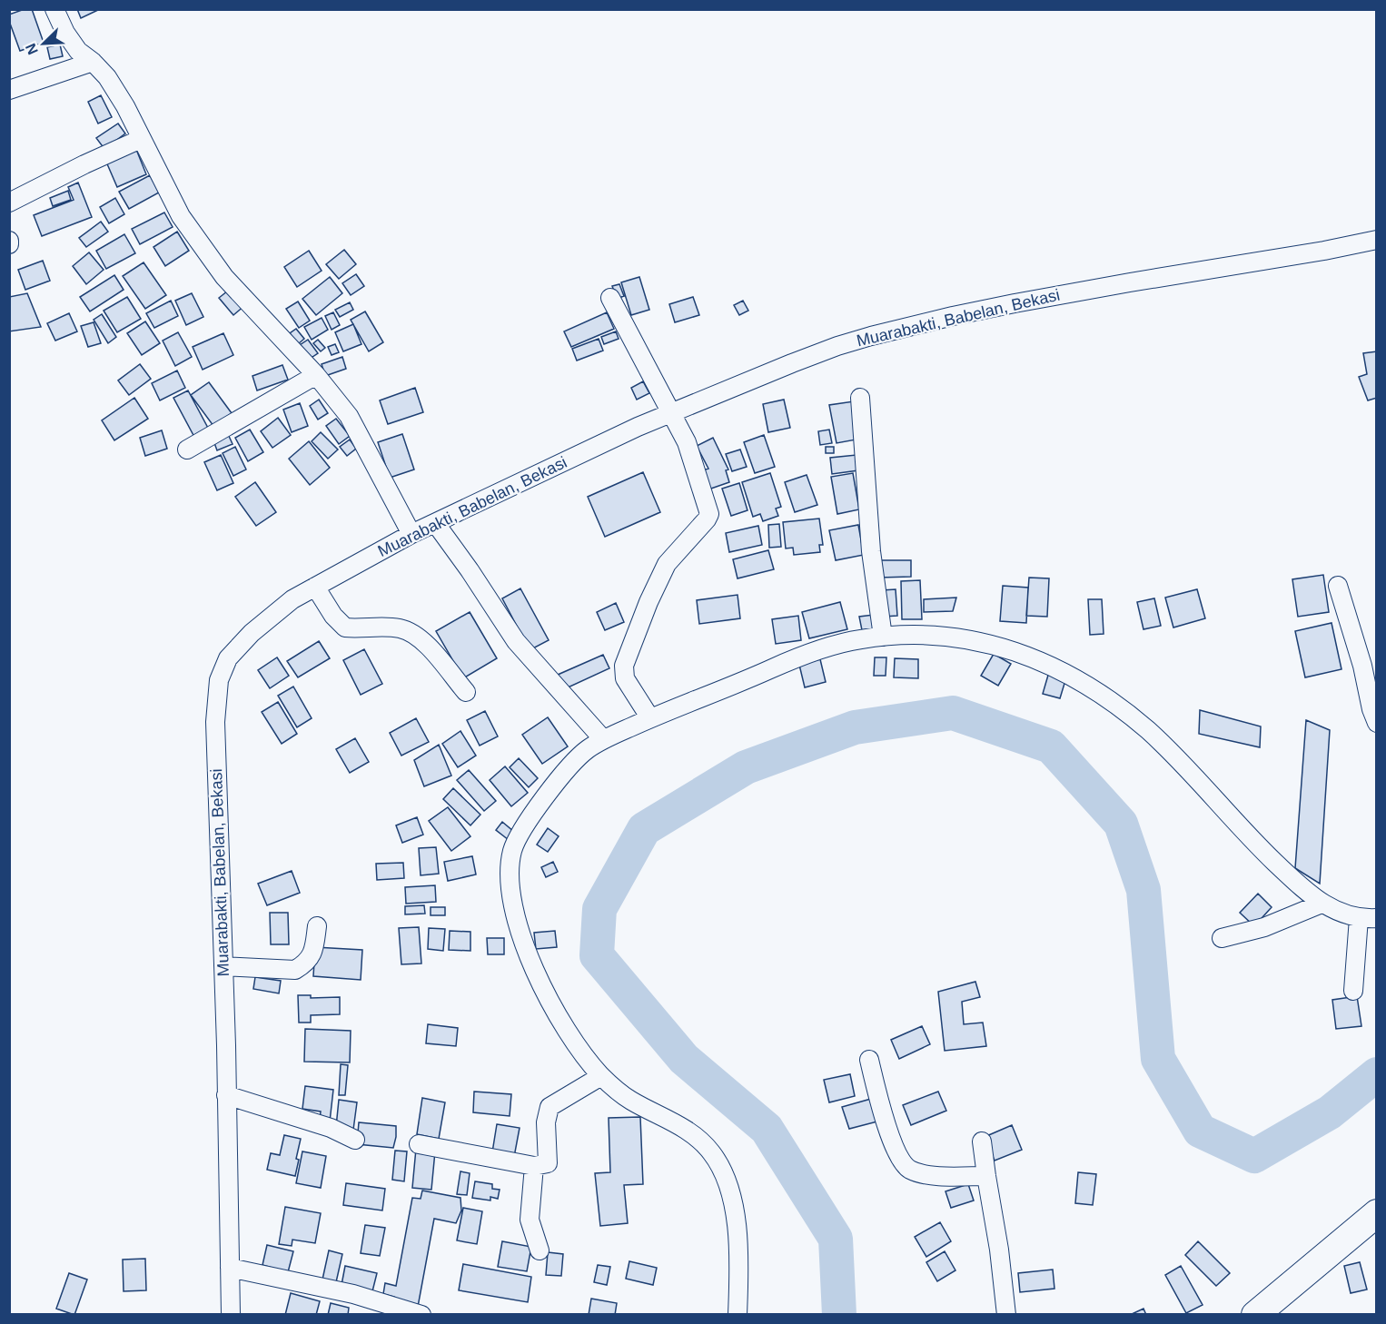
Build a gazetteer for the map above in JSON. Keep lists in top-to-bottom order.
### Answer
{
  "streets": {
    "street": ["Muarabakti, Babelan, Bekasi"]
  },
  "north": "bottom left"
}
